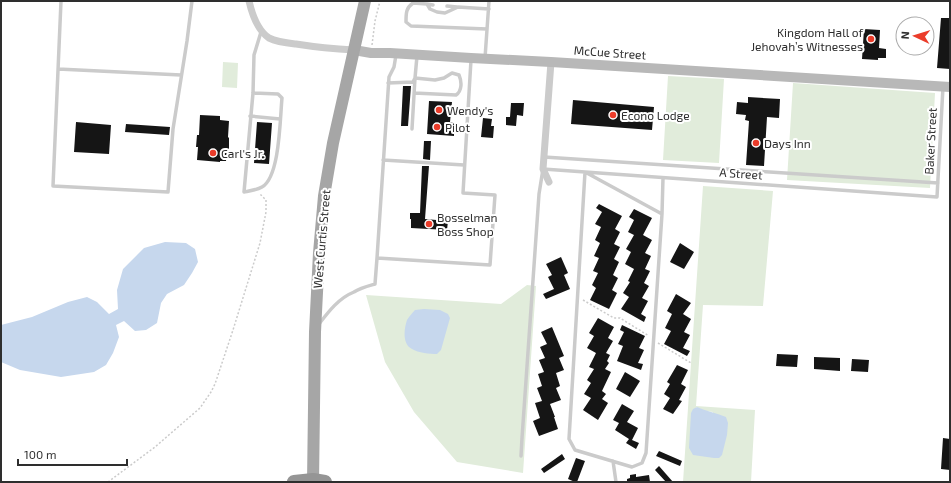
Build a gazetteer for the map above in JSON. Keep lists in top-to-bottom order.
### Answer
{
  "streets": {
    "main road": ["McCue Street", "West Curtis Street"],
    "lane": ["Baker Street", "A Street"]
  },
  "crossings": [
    ["McCue Street", "Baker Street"],
    ["McCue Street", "West Curtis Street"],
    ["Baker Street", "A Street"]
  ],
  "places": [
    "Kingdom Hall of Jehovah’s Witnesses",
    "Wendy's",
    "Econo Lodge",
    "Pilot",
    "Days Inn",
    "Carl's Jr.",
    "Bosselman Boss Shop"
  ],
  "scale_bar": "100 m",
  "north": "left"
}
